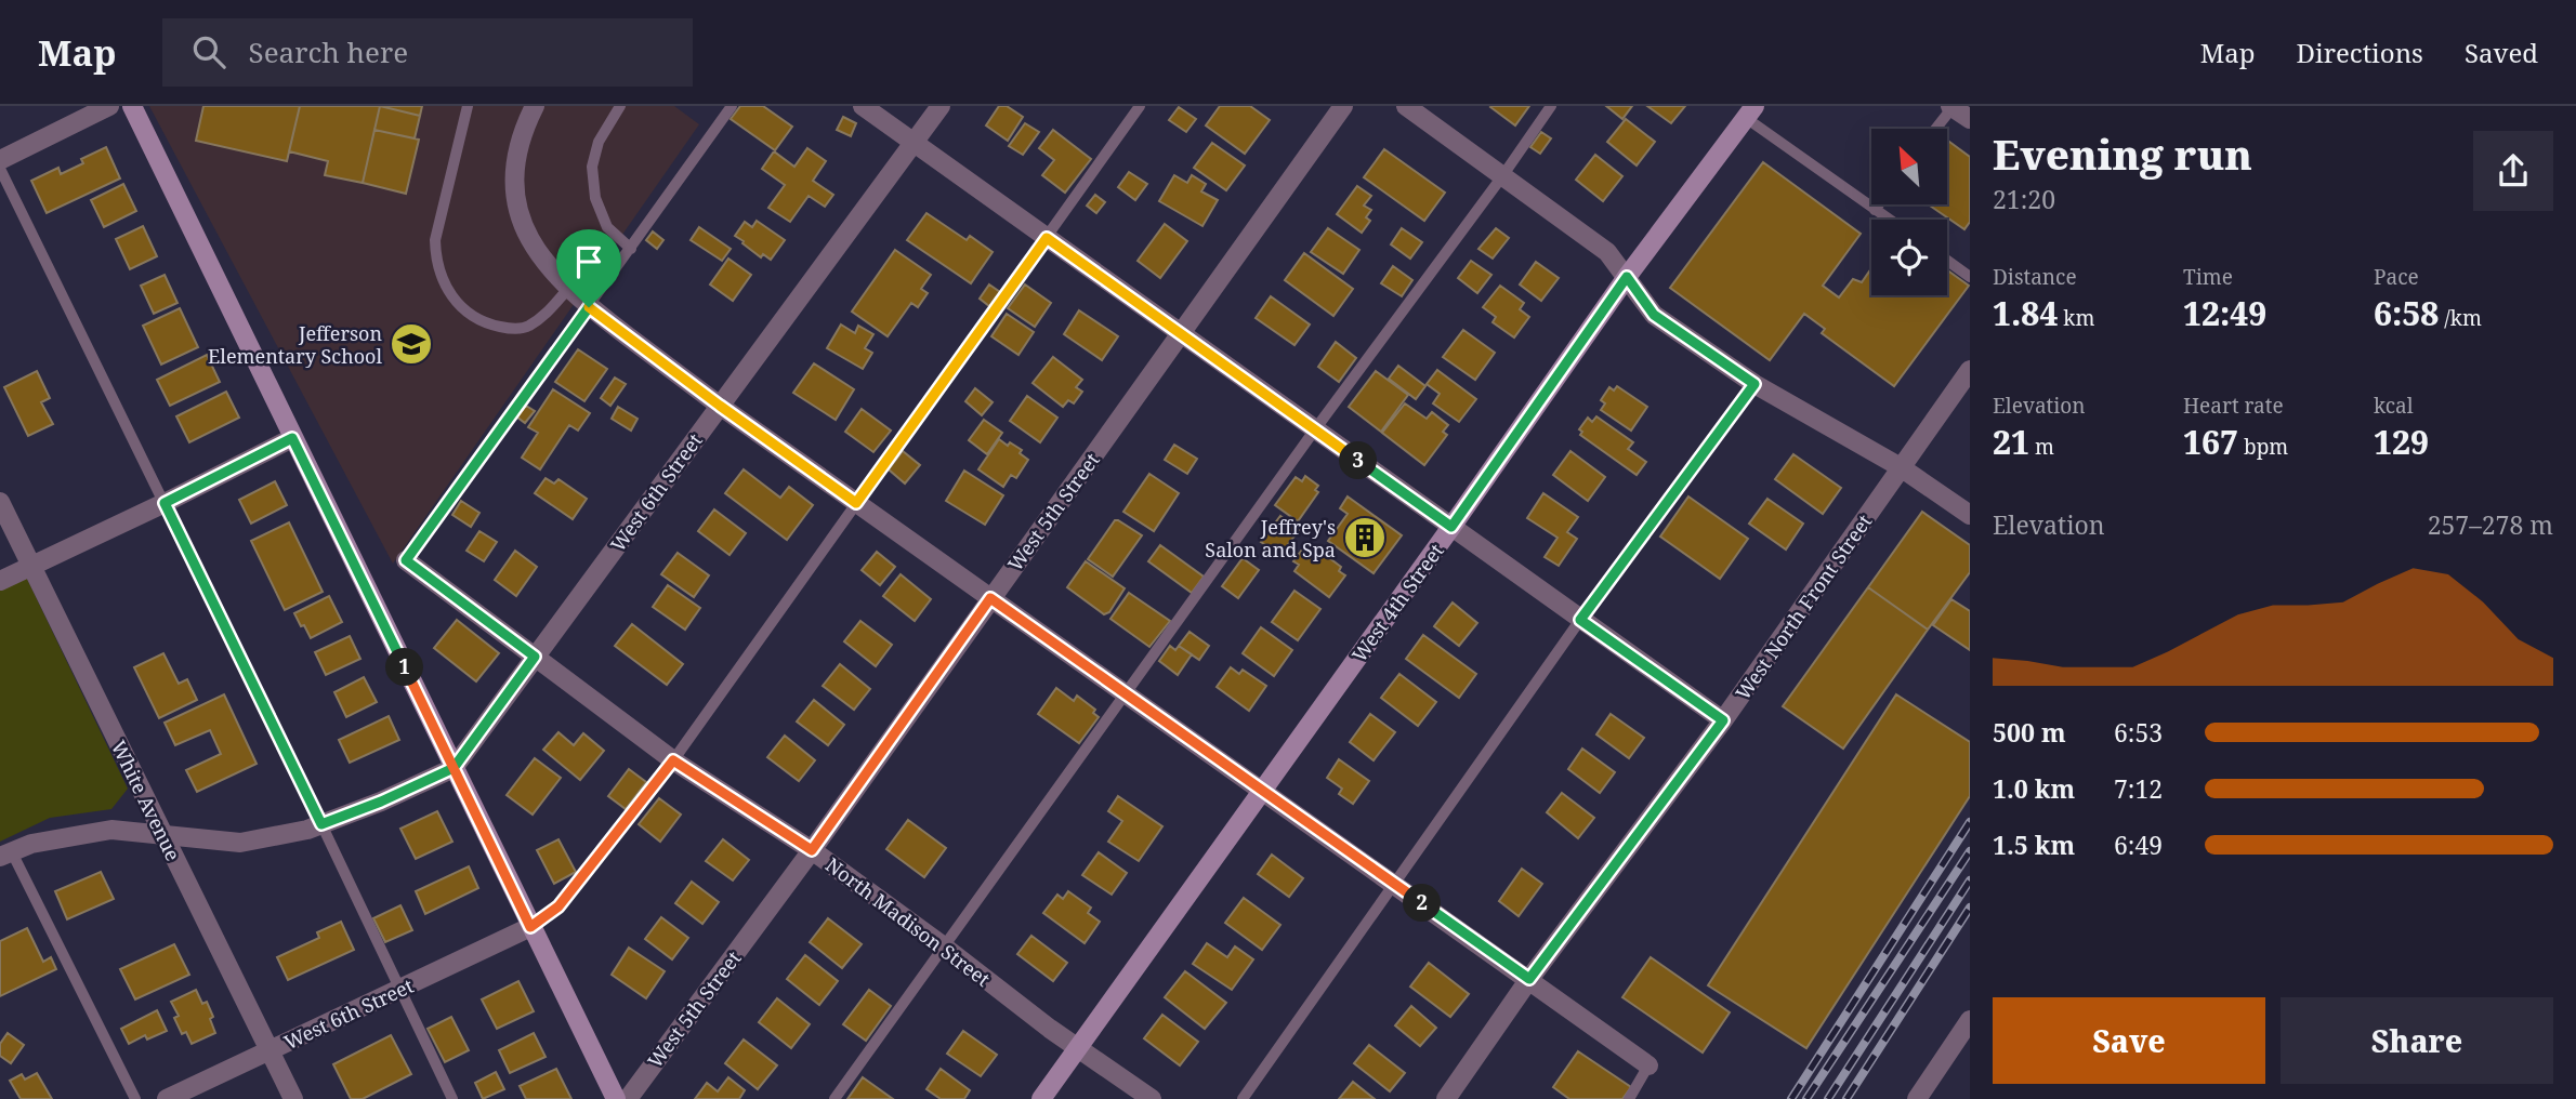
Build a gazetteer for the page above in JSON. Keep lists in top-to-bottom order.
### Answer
{
  "streets": {
    "main road": ["West 4th Street"],
    "street": [
      "West 6th Street",
      "West 5th Street",
      "West North Front Street",
      "White Avenue",
      "North Madison Street"
    ]
  },
  "crossings": [
    ["West 6th Street", "White Avenue"],
    ["West 6th Street", "North Madison Street"],
    ["West 5th Street", "North Madison Street"],
    ["West 4th Street", "North Madison Street"]
  ],
  "places": {
    "school or university": ["Jefferson Elementary School"],
    "building": ["Jeffrey's Salon and Spa"]
  },
  "north": "top left",
  "page": {
    "header": "Map",
    "search": "Search here",
    "nav": ["Map", "Directions", "Saved"],
    "heading": ["Evening run", "21:20"],
    "stats": [
      ["Distance", "1.84 km"],
      ["Time", "12:49"],
      ["Pace", "6:58 /km"],
      ["Elevation", "21 m"],
      ["Heart rate", "167 bpm"],
      ["kcal", "129"]
    ],
    "pins": ["3", "1", "2"],
    "chart": ["Elevation", "257–278 m"],
    "list": [
      {
        "name": "500 m",
        "note": "6:53"
      },
      {
        "name": "1.0 km",
        "note": "7:12"
      },
      {
        "name": "1.5 km",
        "note": "6:49"
      }
    ],
    "buttons": ["Save", "Share"]
  }
}
